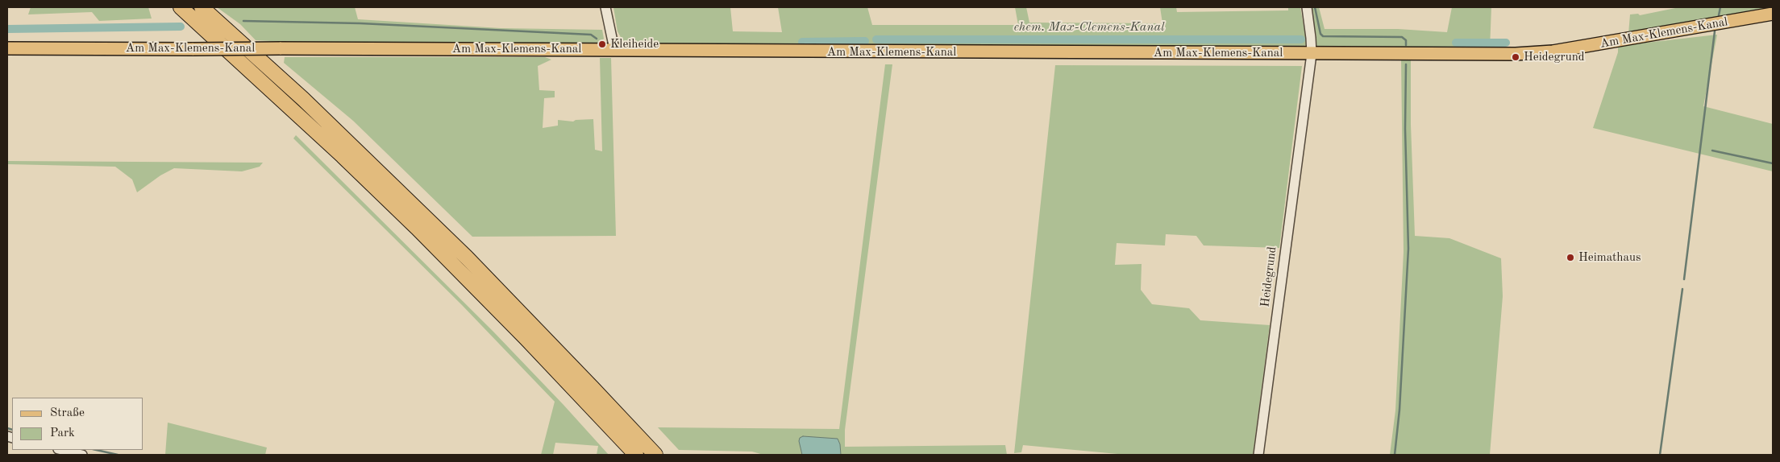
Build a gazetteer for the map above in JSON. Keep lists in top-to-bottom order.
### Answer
{
  "streets": {
    "main road": ["Am Max-Klemens-Kanal"],
    "street": ["Heidegrund"]
  },
  "crossings": [
    ["Am Max-Klemens-Kanal", "Heidegrund"]
  ],
  "water": ["ehem. Max-Clemens-Kanal"],
  "places": ["Kleiheide", "Heidegrund", "Heimathaus"],
  "legend": ["Straße", "Park"]
}
